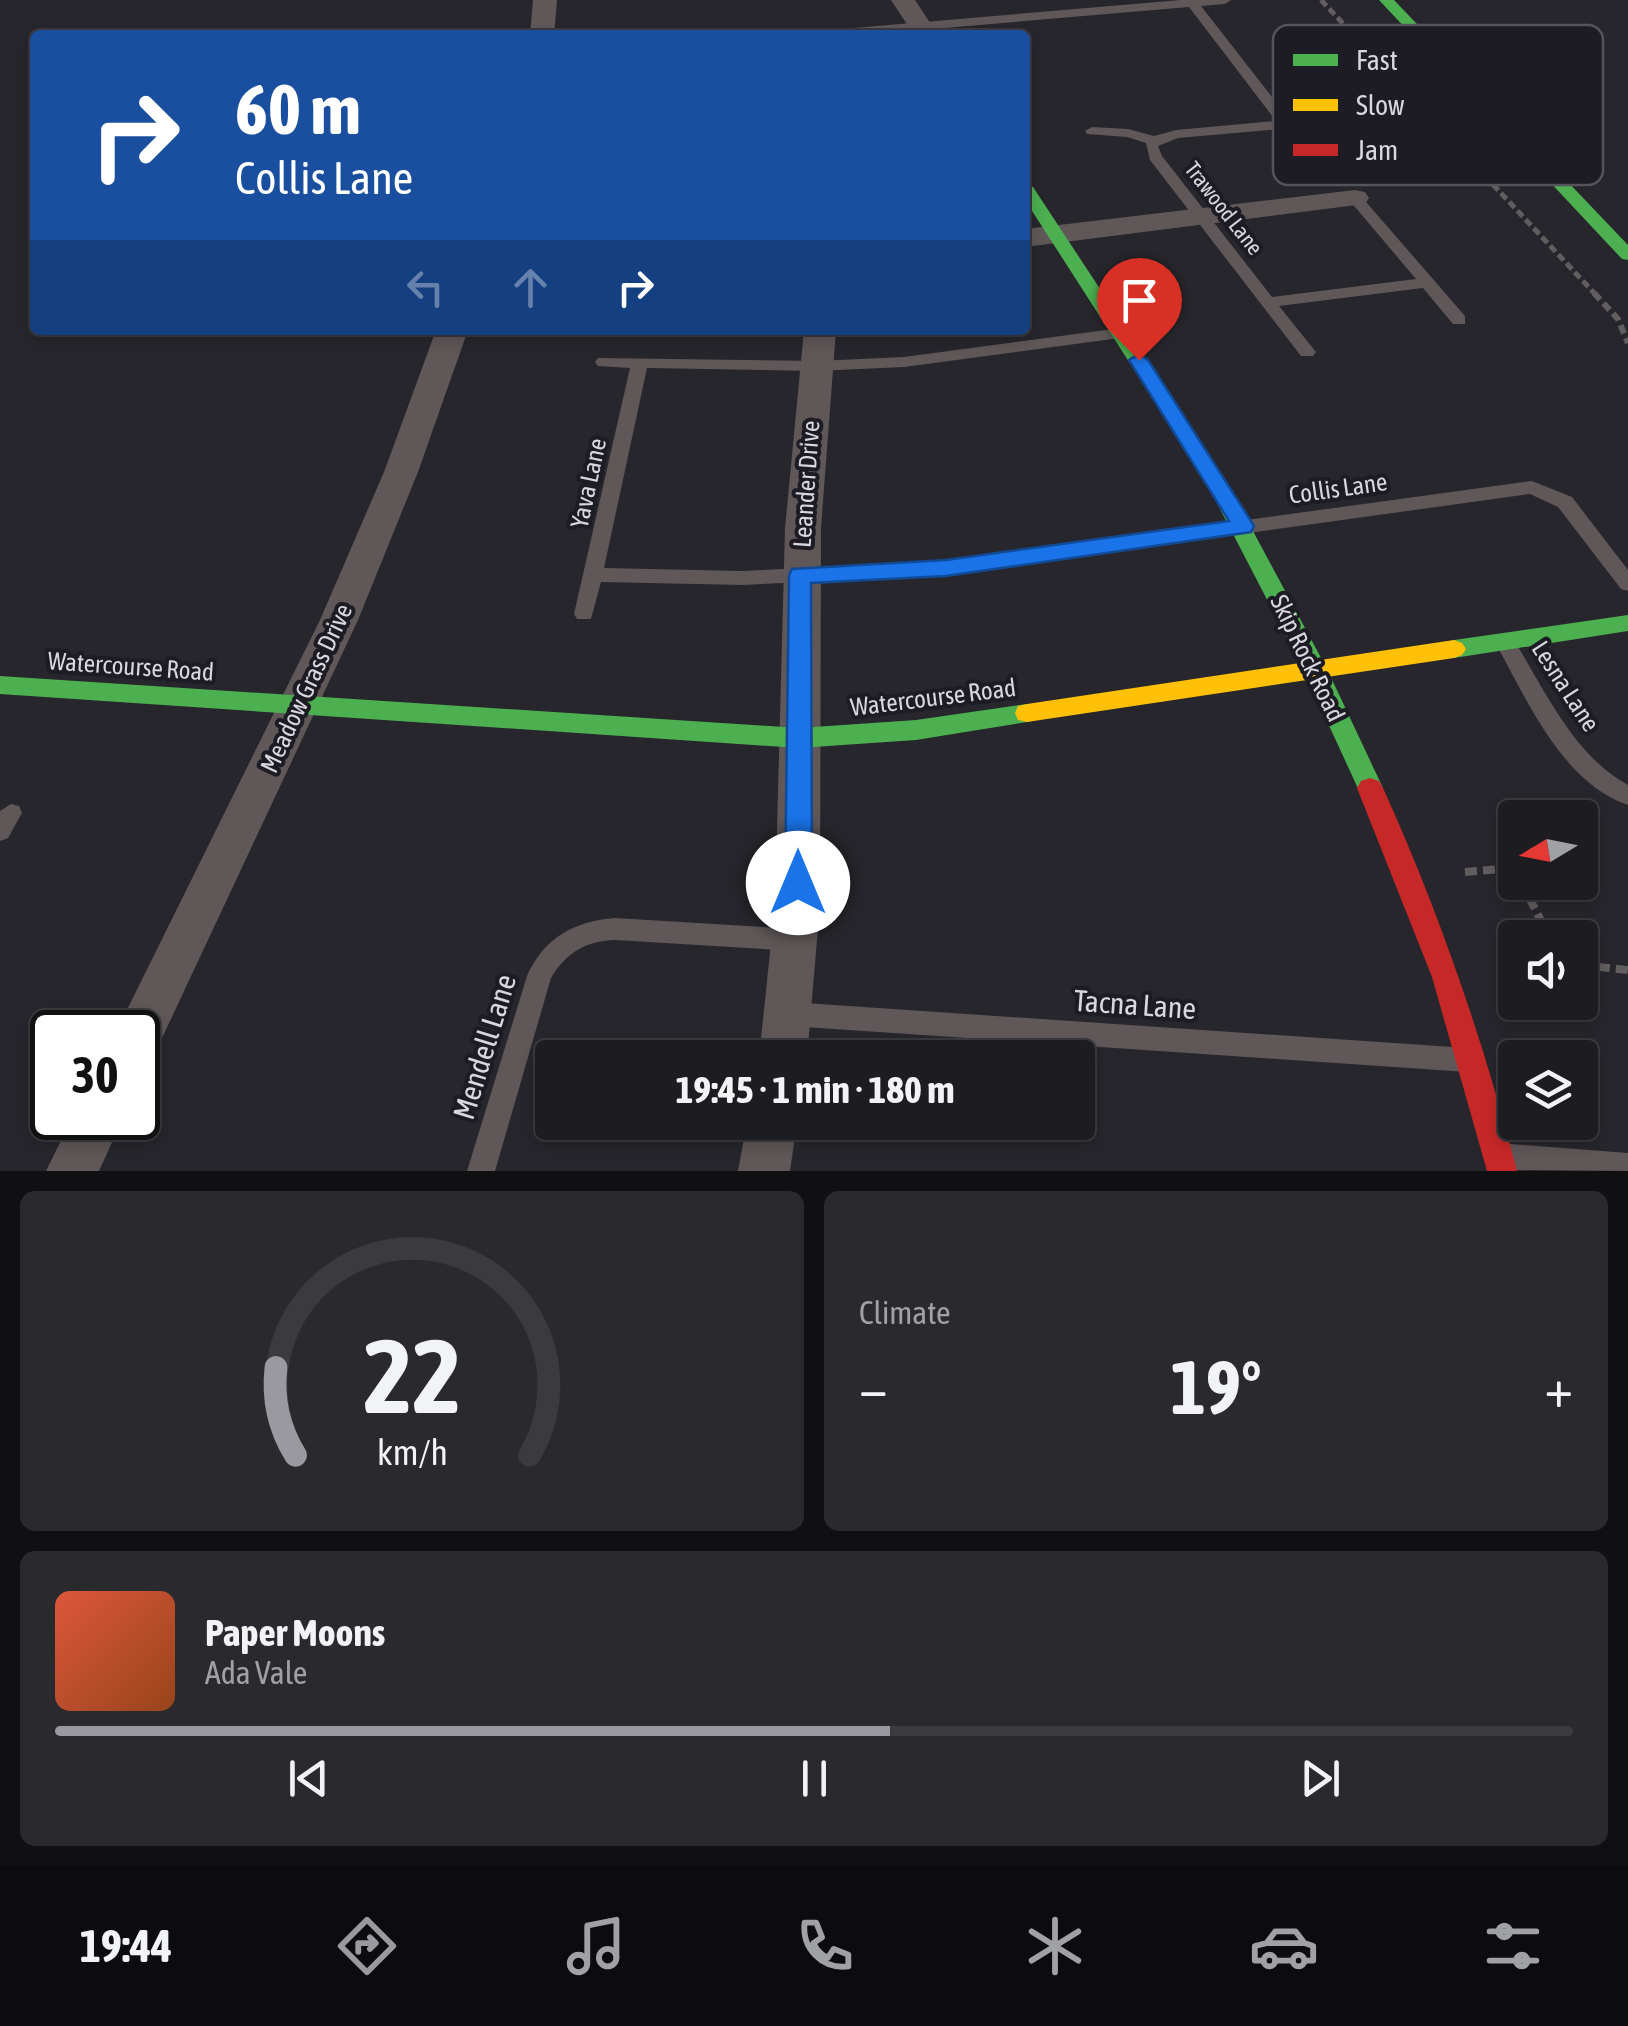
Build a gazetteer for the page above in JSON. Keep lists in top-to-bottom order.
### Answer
{
  "streets": {
    "street": [
      "Leander Drive",
      "Skip Rock Road",
      "Watercourse Road",
      "Meadow Grass Drive"
    ],
    "lane": [
      "Trawood Lane",
      "Yava Lane",
      "Collis Lane",
      "Lesna Lane",
      "Tacna Lane",
      "Mendell Lane"
    ]
  },
  "crossings": [
    ["Yava Lane", "Collis Lane"],
    ["Leander Drive", "Collis Lane"],
    ["Leander Drive", "Watercourse Road"],
    ["Leander Drive", "Tacna Lane"],
    ["Leander Drive", "Mendell Lane"],
    ["Collis Lane", "Skip Rock Road"],
    ["Skip Rock Road", "Watercourse Road"],
    ["Skip Rock Road", "Tacna Lane"],
    ["Watercourse Road", "Lesna Lane"],
    ["Watercourse Road", "Meadow Grass Drive"]
  ],
  "legend": ["Fast", "Slow", "Jam"],
  "north": "left",
  "page": {
    "turn": ["60 m", "Collis Lane"],
    "limit": "30",
    "trip": "19:45 · 1 min · 180 m",
    "tile": "Climate",
    "heat": ["−", "19°", "+"],
    "song": ["Paper Moons", "Ada Vale"],
    "tabs": "19:44",
    "gauge": ["22", "km/h"]
  }
}
